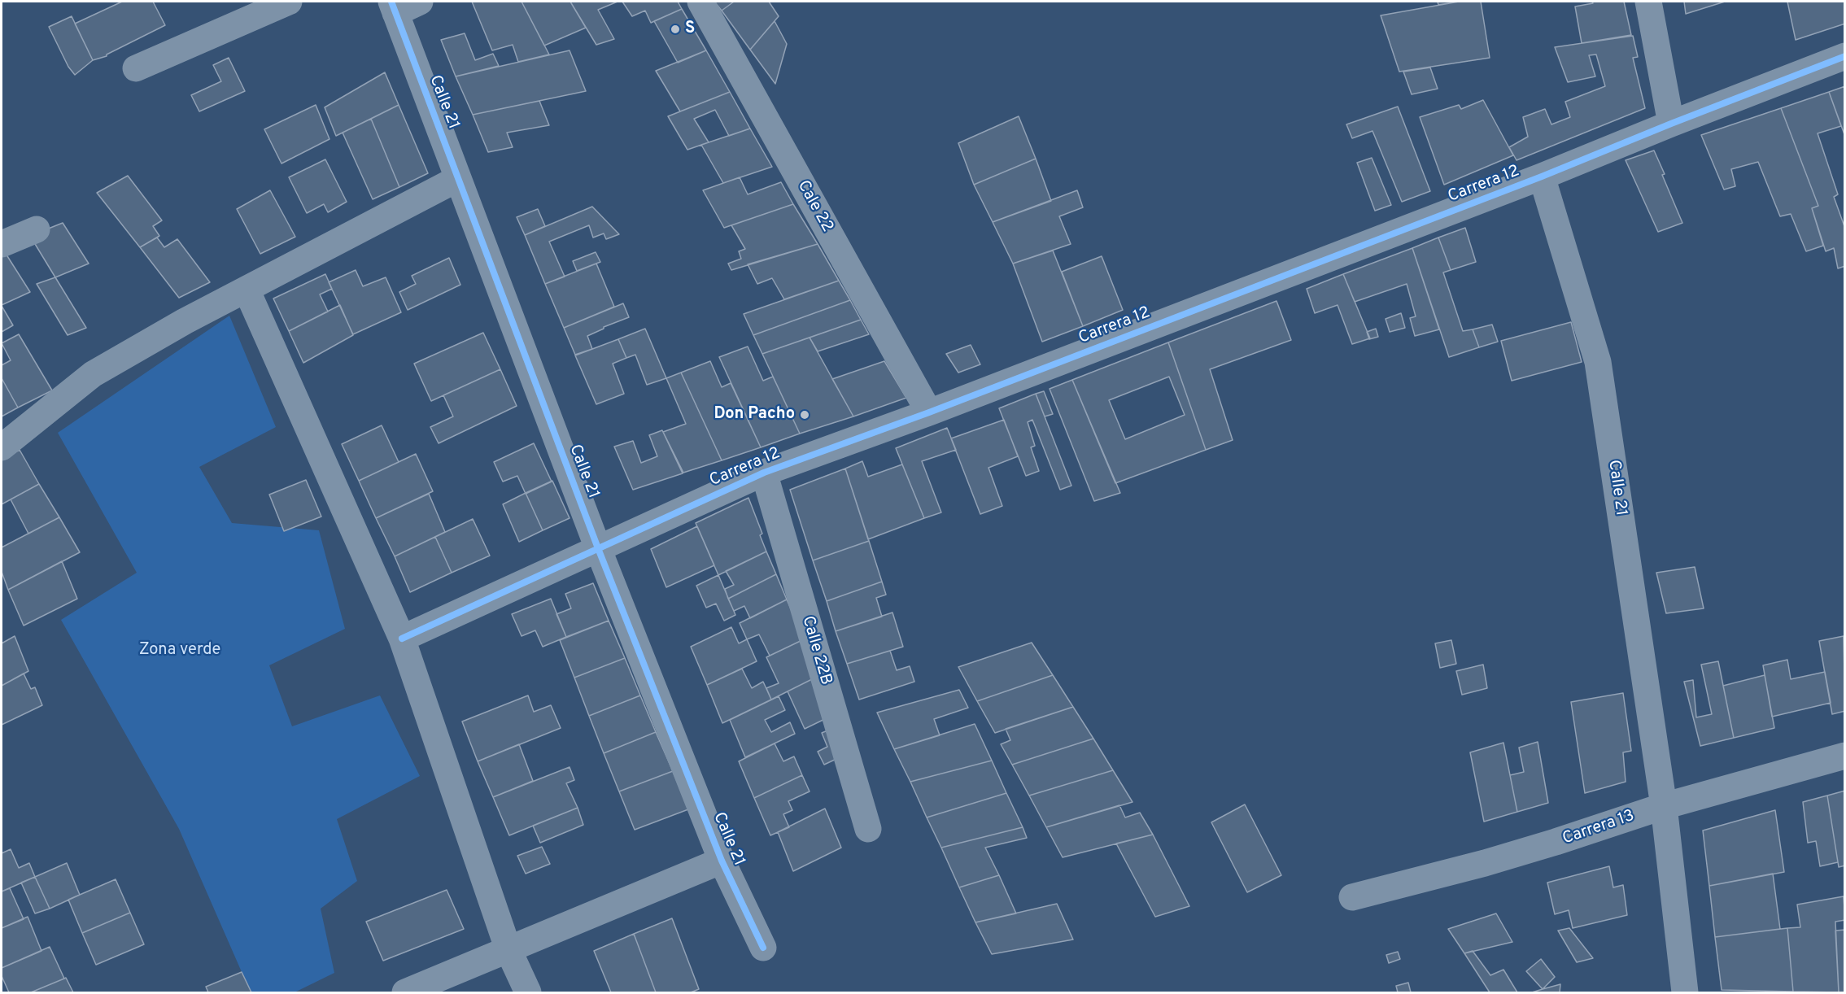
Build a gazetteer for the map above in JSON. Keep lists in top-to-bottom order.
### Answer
{
  "streets": {
    "street": [
      "Calle 21",
      "Carrera 12",
      "Cale 22",
      "Calle 22B",
      "Carrera 13"
    ]
  },
  "crossings": [
    ["Calle 21", "Carrera 12"],
    ["Calle 21", "Carrera 13"],
    ["Carrera 12", "Cale 22"],
    ["Carrera 12", "Calle 22B"]
  ],
  "parks": ["Zona verde"],
  "places": ["S", "Don Pacho"]
}
